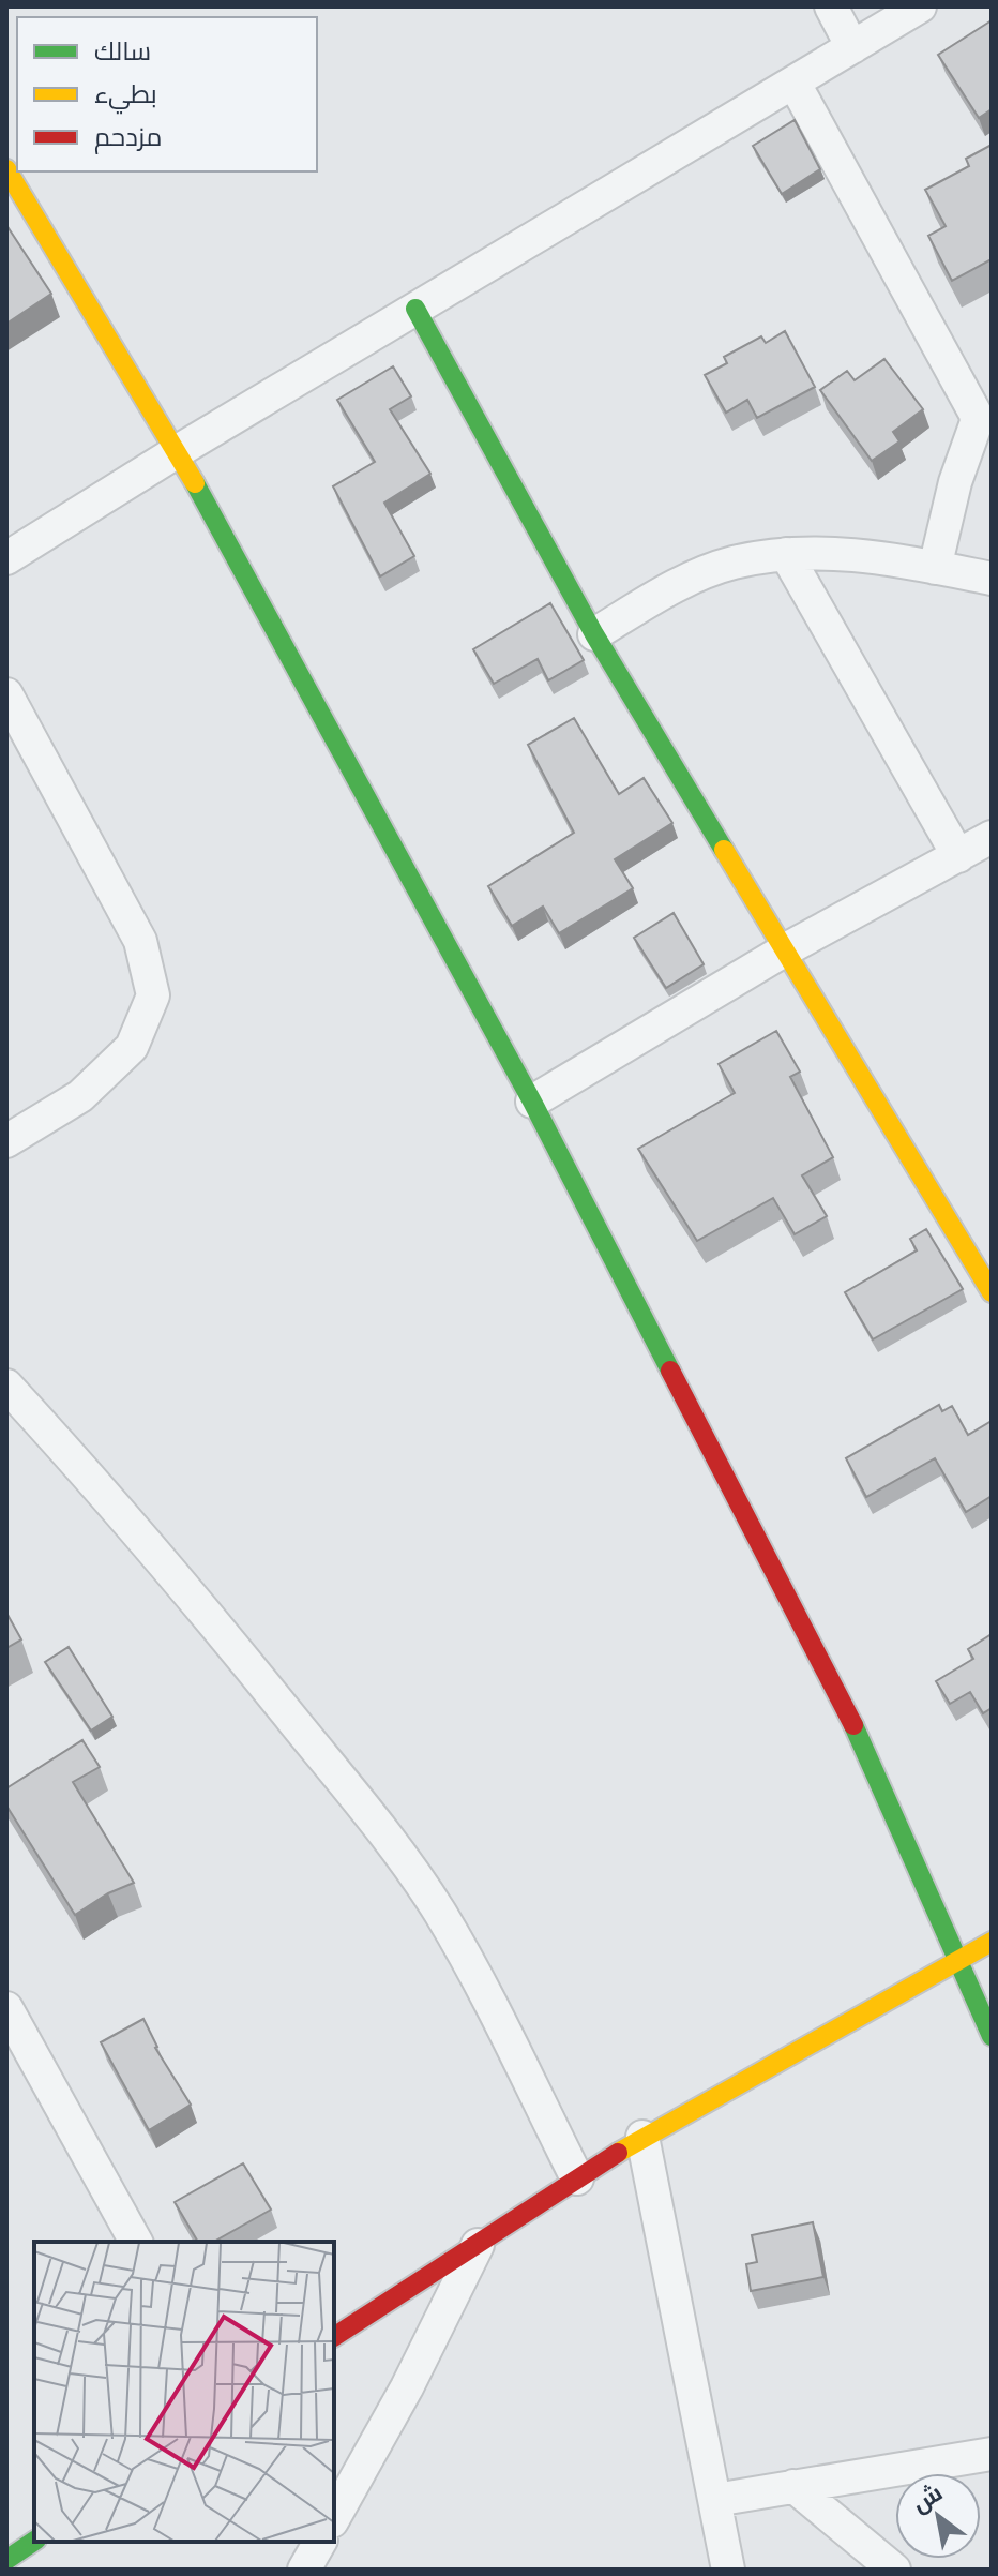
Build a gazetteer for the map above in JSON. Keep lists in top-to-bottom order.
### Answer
{
  "legend": ["سالك", "بطيء", "مزدحم"],
  "north": "top left"
}
